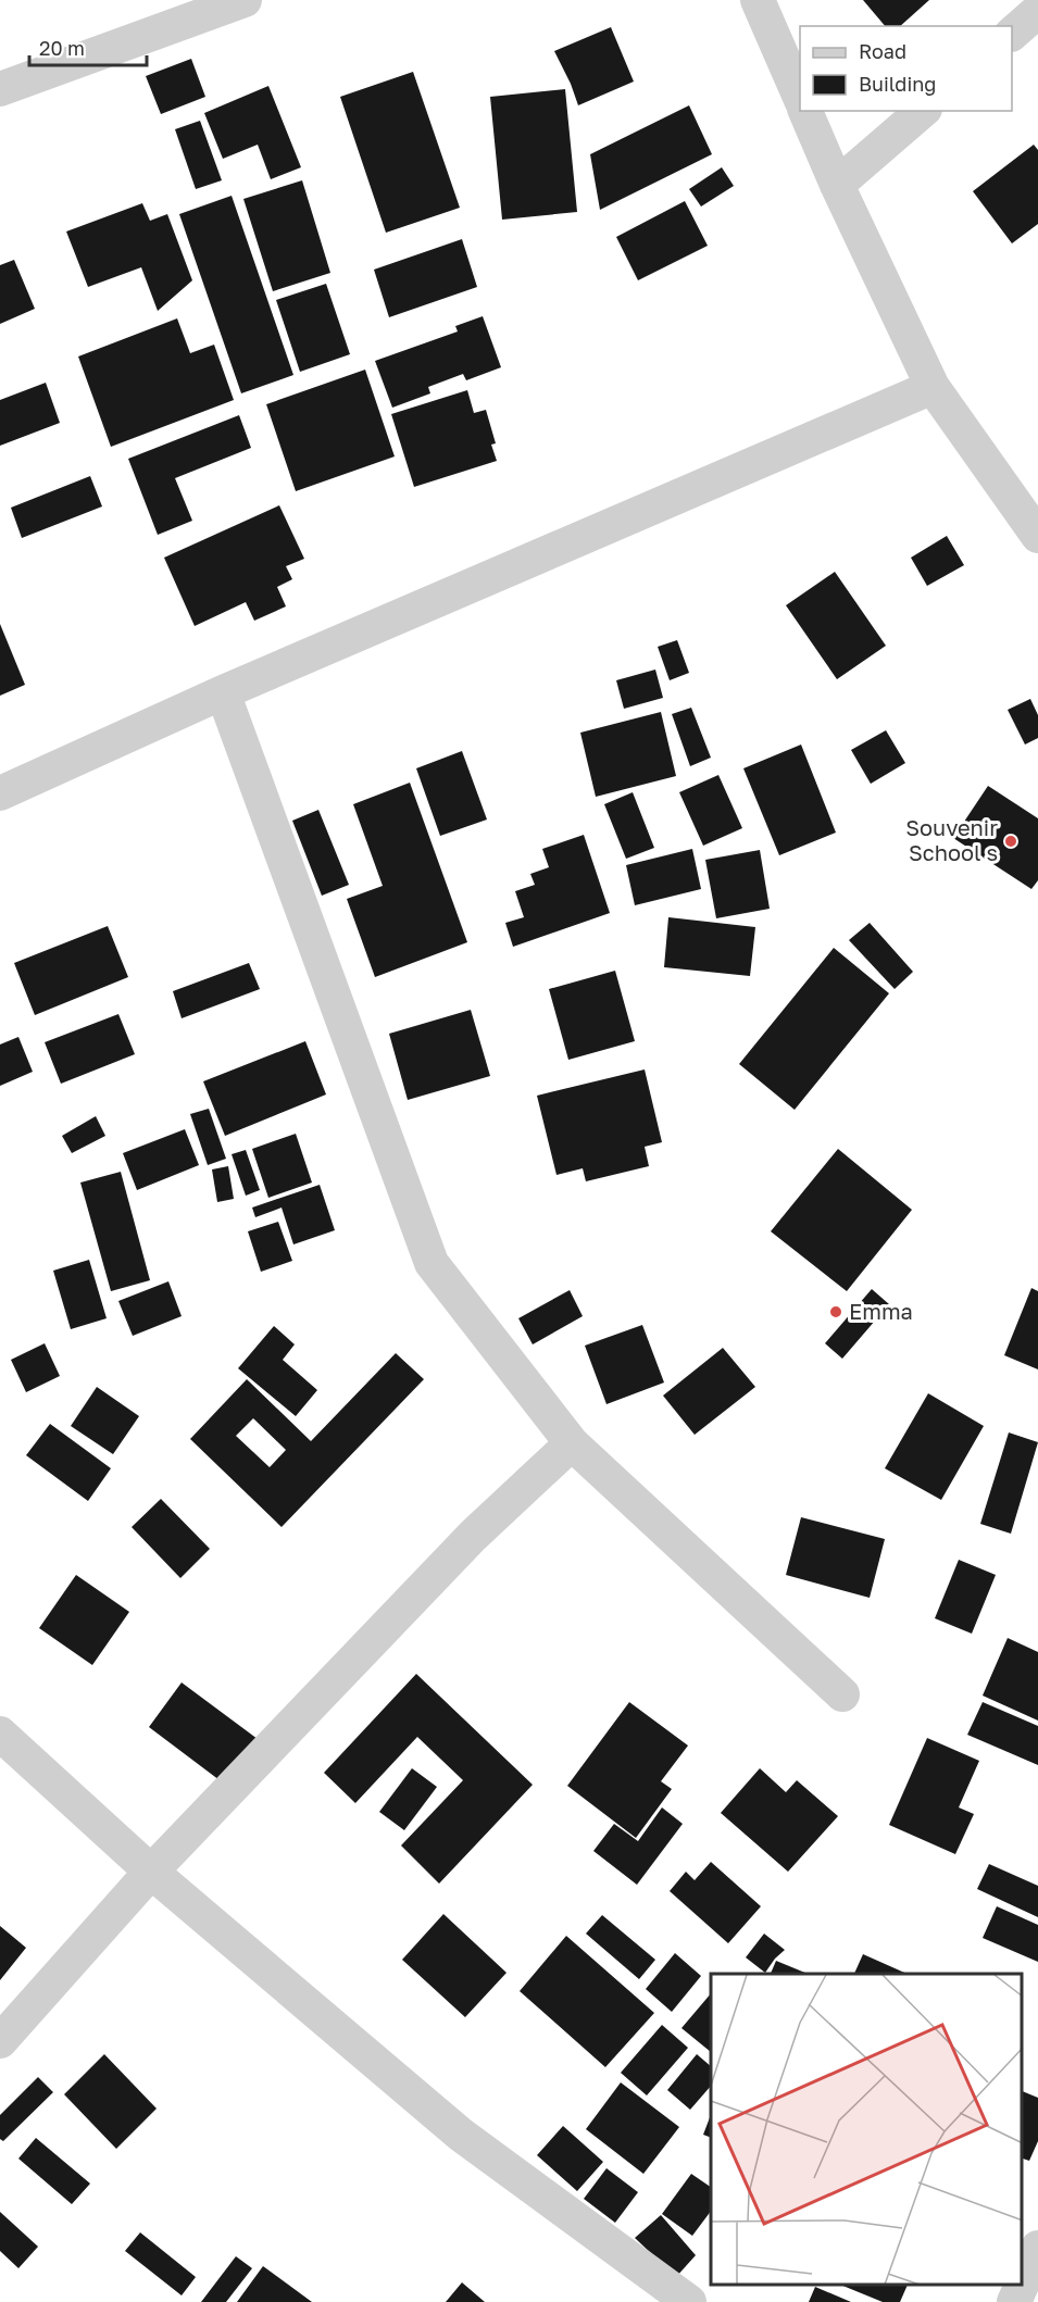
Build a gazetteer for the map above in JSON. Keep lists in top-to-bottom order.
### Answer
{
  "places": ["Souvenir School s", "Emma"],
  "legend": ["Road", "Building"],
  "scale_bar": "20 m"
}
